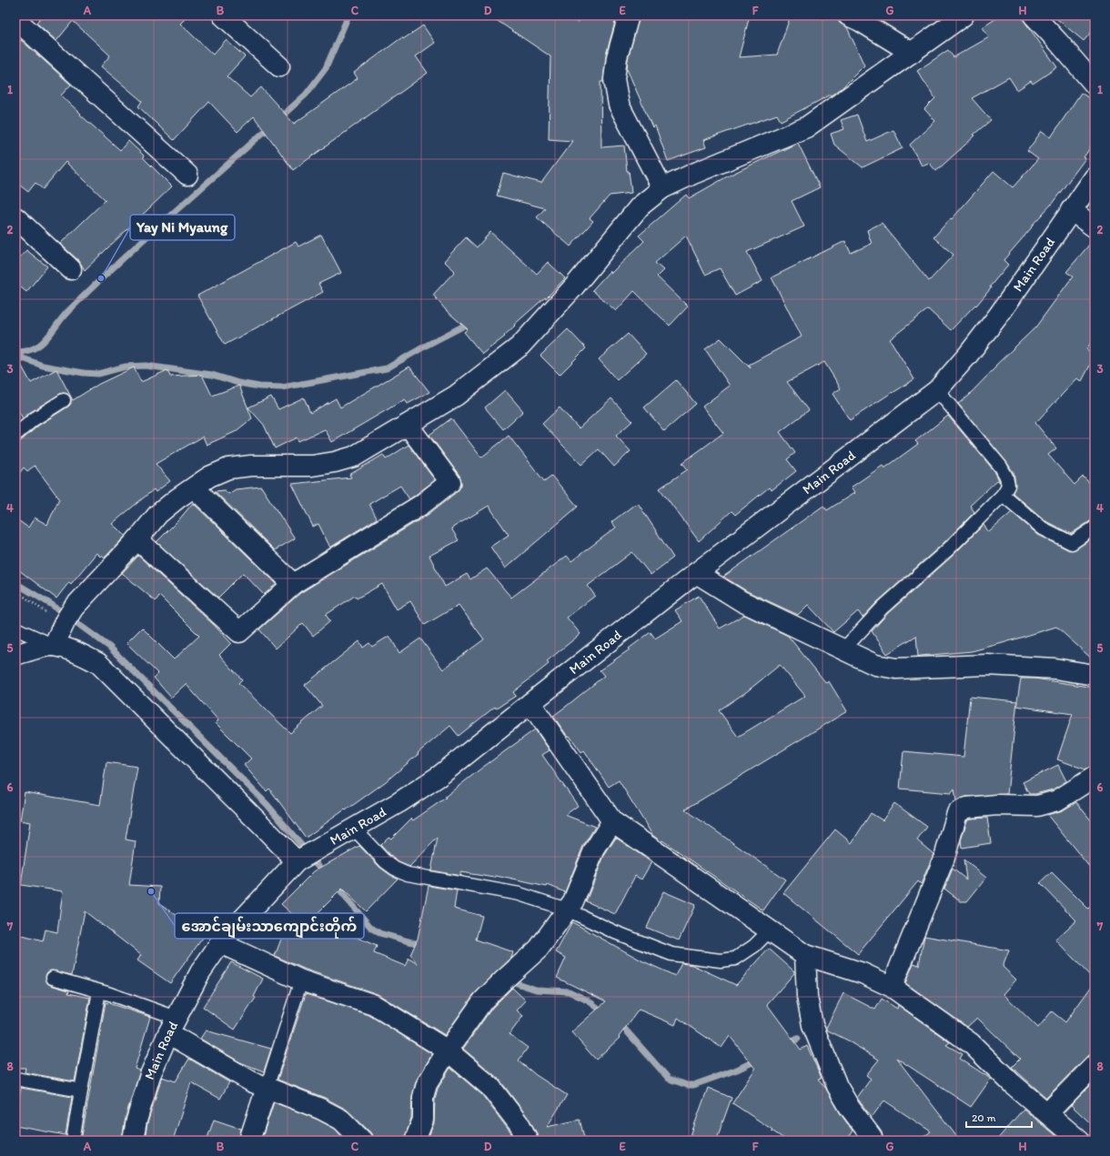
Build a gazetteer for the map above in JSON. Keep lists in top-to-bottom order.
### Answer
{
  "streets": {
    "street": ["Main Road"]
  },
  "places": ["Yay Ni Myaung", "အောင်ချမ်းသာကျောင်းတိုက်"],
  "scale_bar": "20 m",
  "grid": {
    "columns": [
      "A",
      "B",
      "C",
      "D",
      "E",
      "F",
      "G",
      "H"
    ],
    "rows": [
      "1",
      "2",
      "3",
      "4",
      "5",
      "6",
      "7",
      "8"
    ]
  }
}
